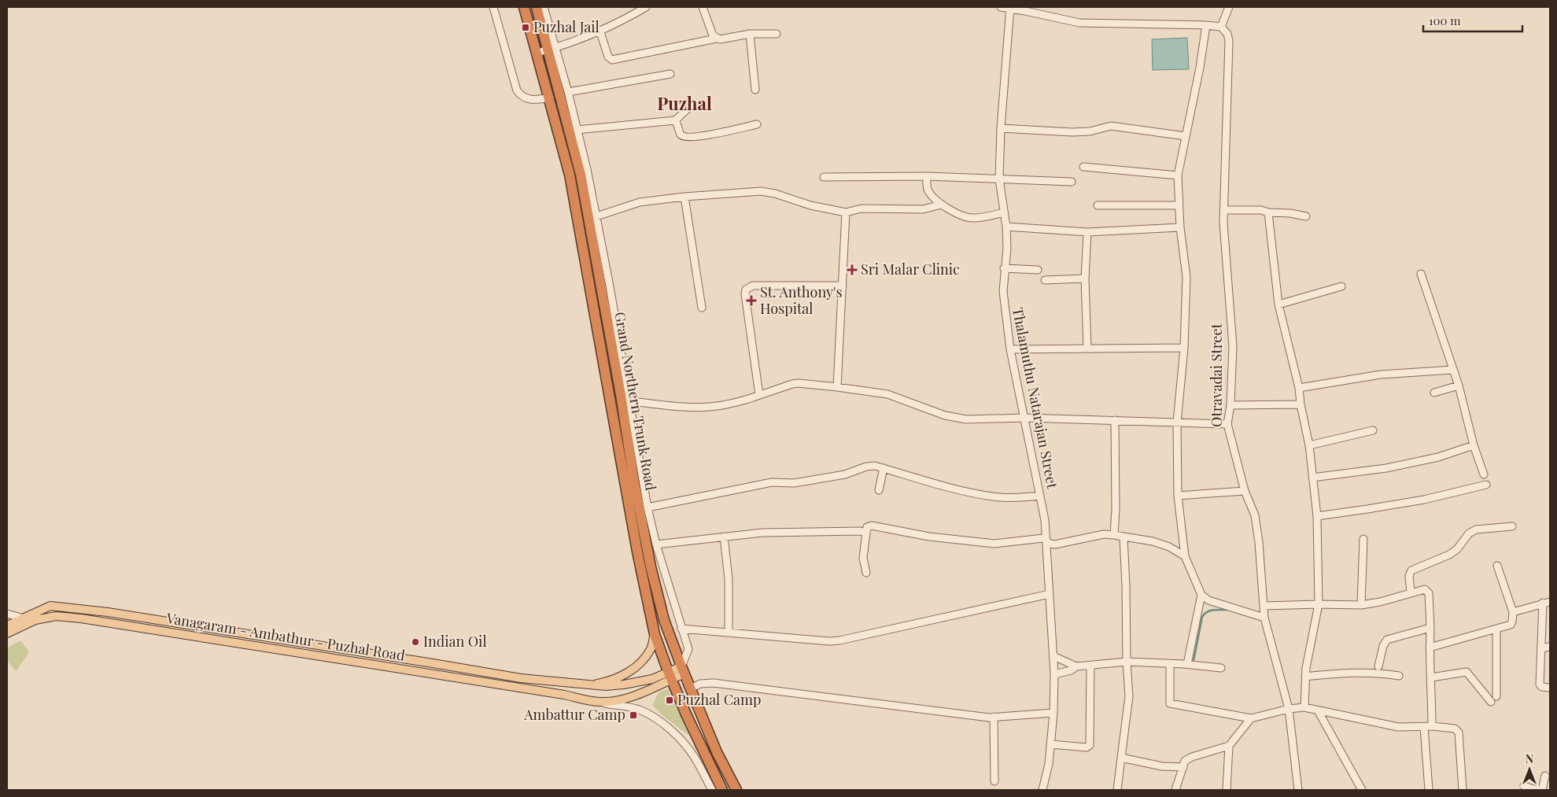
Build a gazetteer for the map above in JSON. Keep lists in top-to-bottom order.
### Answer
{
  "streets": {
    "highway": ["Grand Northern Trunk Road"],
    "main road": ["Vanagaram - Ambathur - Puzhal Road"],
    "street": ["Otravadai Street", "Thalamuthu Natarajan Street"]
  },
  "districts": ["Puzhal"],
  "places": {
    "transit": ["Puzhal Jail", "Puzhal Camp", "Ambattur Camp"],
    "health": ["Sri Malar Clinic", "St. Anthony's Hospital"],
    "other": ["Indian Oil"]
  },
  "scale_bar": "100 m",
  "north": "top"
}
